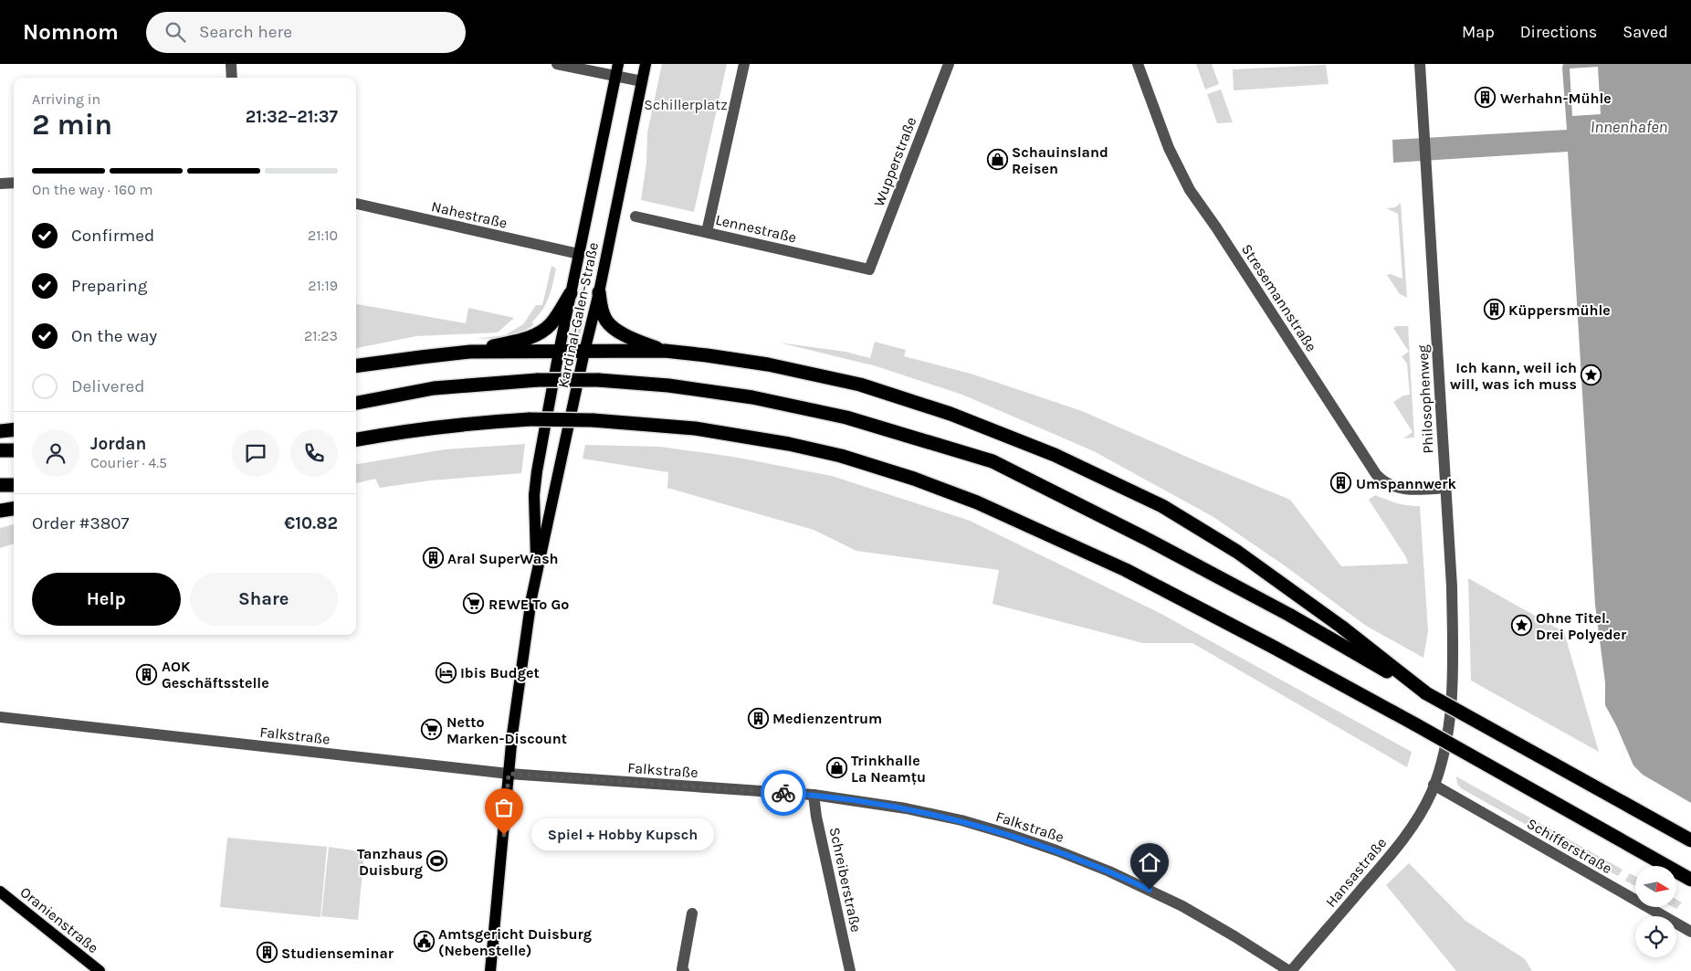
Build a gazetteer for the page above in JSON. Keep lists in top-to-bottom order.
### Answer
{
  "streets": {
    "main road": ["Kardinal-Galen-Straße", "Oranienstraße"],
    "street": [
      "Wupperstraße",
      "Nahestraße",
      "Lennestraße",
      "Stresemannstraße",
      "Philosophenweg",
      "Falkstraße",
      "Schifferstraße",
      "Hansastraße",
      "Schreiberstraße"
    ]
  },
  "crossings": [
    ["Wupperstraße", "Lennestraße"],
    ["Nahestraße", "Kardinal-Galen-Straße"],
    ["Stresemannstraße", "Philosophenweg"],
    ["Kardinal-Galen-Straße", "Falkstraße"],
    ["Philosophenweg", "Schifferstraße"],
    ["Philosophenweg", "Hansastraße"],
    ["Falkstraße", "Hansastraße"],
    ["Falkstraße", "Schreiberstraße"],
    ["Schifferstraße", "Hansastraße"]
  ],
  "water": ["Innenhafen"],
  "parks": ["Schillerplatz"],
  "places": {
    "building": [
      "Werhahn-Mühle",
      "Küppersmühle",
      "Umspannwerk",
      "Aral SuperWash",
      "AOK Geschäftsstelle",
      "Medienzentrum",
      "Studienseminar"
    ],
    "shop": ["Schauinsland Reisen", "Trinkhalle La Neamțu"],
    "place": ["Ich kann, weil ich will, was ich muss", "Ohne Titel. Drei Polyeder"],
    "supermarket": ["REWE To Go", "Netto Marken-Discount"],
    "hotel": ["Ibis Budget"],
    "other": ["Spiel + Hobby Kupsch"],
    "sports": ["Tanzhaus Duisburg"],
    "public building": ["Amtsgericht Duisburg (Nebenstelle)"]
  },
  "north": "right",
  "page": {
    "header": "Nomnom",
    "search": "Search here",
    "nav": ["Map", "Directions", "Saved"],
    "heading": ["2 min", "Arriving in", "21:32–21:37"],
    "panel": [
      "Jordan",
      "Courier · 4.5",
      "Order #3807",
      "€10.82"
    ],
    "bar": "On the way · 160 m",
    "list": [
      ["Confirmed", "21:10"],
      ["Preparing", "21:19"],
      ["On the way", "21:23"],
      "Delivered"
    ],
    "buttons": ["Help", "Share"],
    "bubble": "Spiel + Hobby Kupsch"
  }
}
